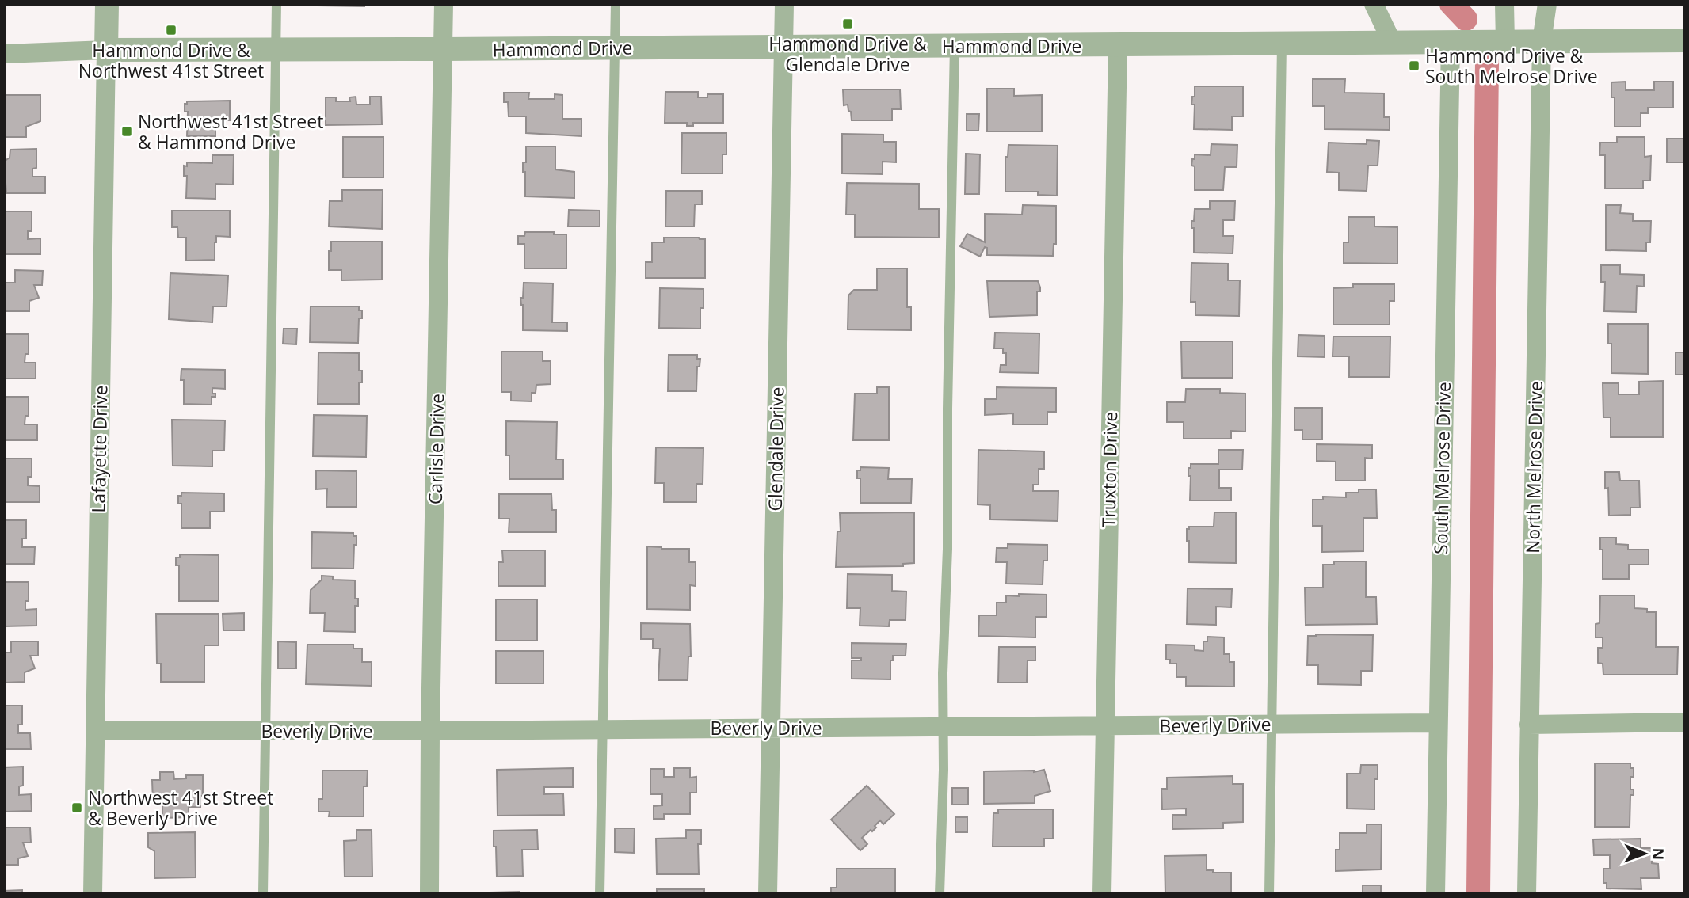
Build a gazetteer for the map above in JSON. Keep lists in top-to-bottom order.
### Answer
{
  "streets": {
    "street": [
      "Hammond Drive",
      "Lafayette Drive",
      "Carlisle Drive",
      "Glendale Drive",
      "North Melrose Drive",
      "South Melrose Drive",
      "Truxton Drive",
      "Beverly Drive"
    ]
  },
  "crossings": [
    ["Hammond Drive", "Lafayette Drive"],
    ["Hammond Drive", "Carlisle Drive"],
    ["Hammond Drive", "Glendale Drive"],
    ["Hammond Drive", "North Melrose Drive"],
    ["Hammond Drive", "South Melrose Drive"],
    ["Hammond Drive", "Truxton Drive"],
    ["Lafayette Drive", "Beverly Drive"],
    ["Carlisle Drive", "Beverly Drive"],
    ["Glendale Drive", "Beverly Drive"],
    ["South Melrose Drive", "Beverly Drive"],
    ["Truxton Drive", "Beverly Drive"]
  ],
  "places": {
    "transit": [
      "Hammond Drive & Glendale Drive",
      "Hammond Drive & Northwest 41st Street",
      "Hammond Drive & South Melrose Drive",
      "Northwest 41st Street & Hammond Drive",
      "Northwest 41st Street & Beverly Drive"
    ]
  },
  "north": "right"
}
